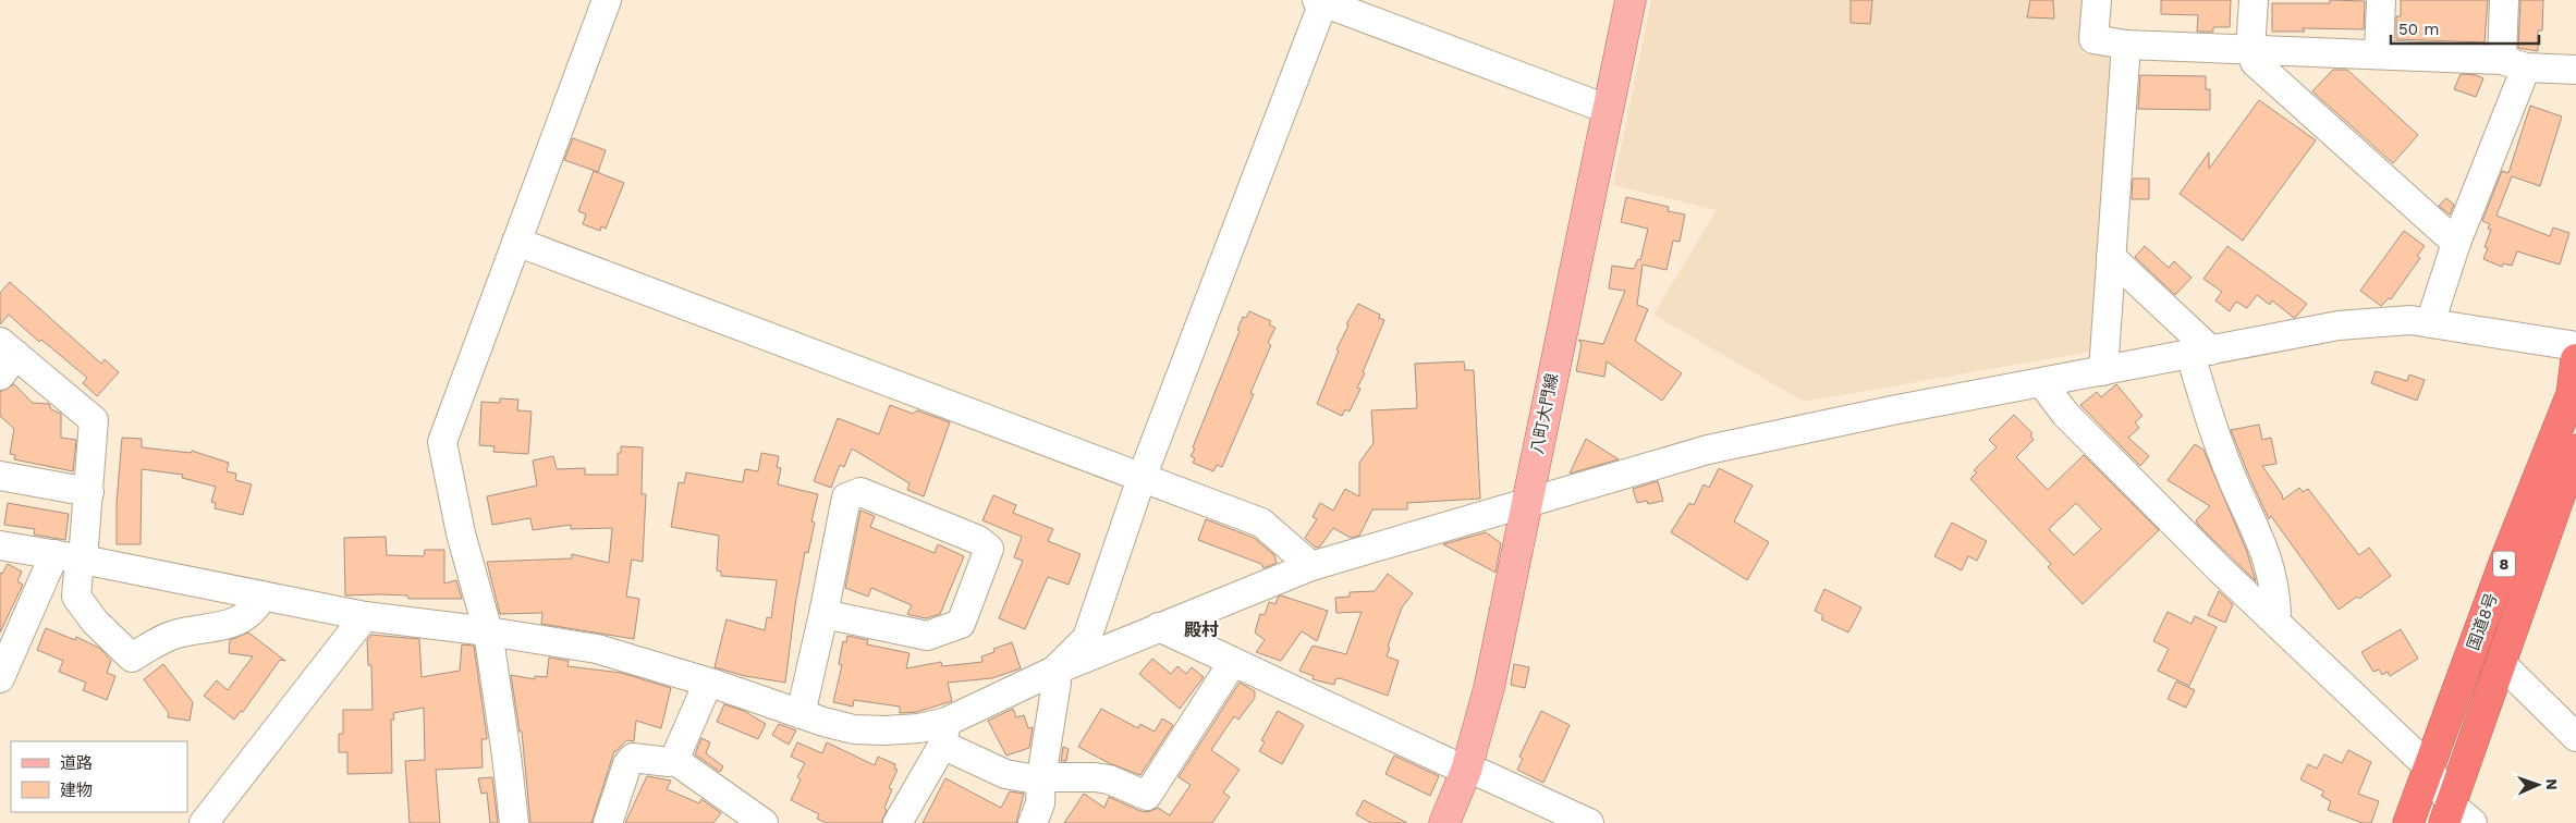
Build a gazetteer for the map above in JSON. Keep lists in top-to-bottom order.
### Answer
{
  "streets": {
    "highway": ["8", "国道8号"],
    "main road": ["八町大門線"]
  },
  "districts": ["殿村"],
  "legend": ["道路", "建物"],
  "scale_bar": "50 m",
  "north": "right"
}
